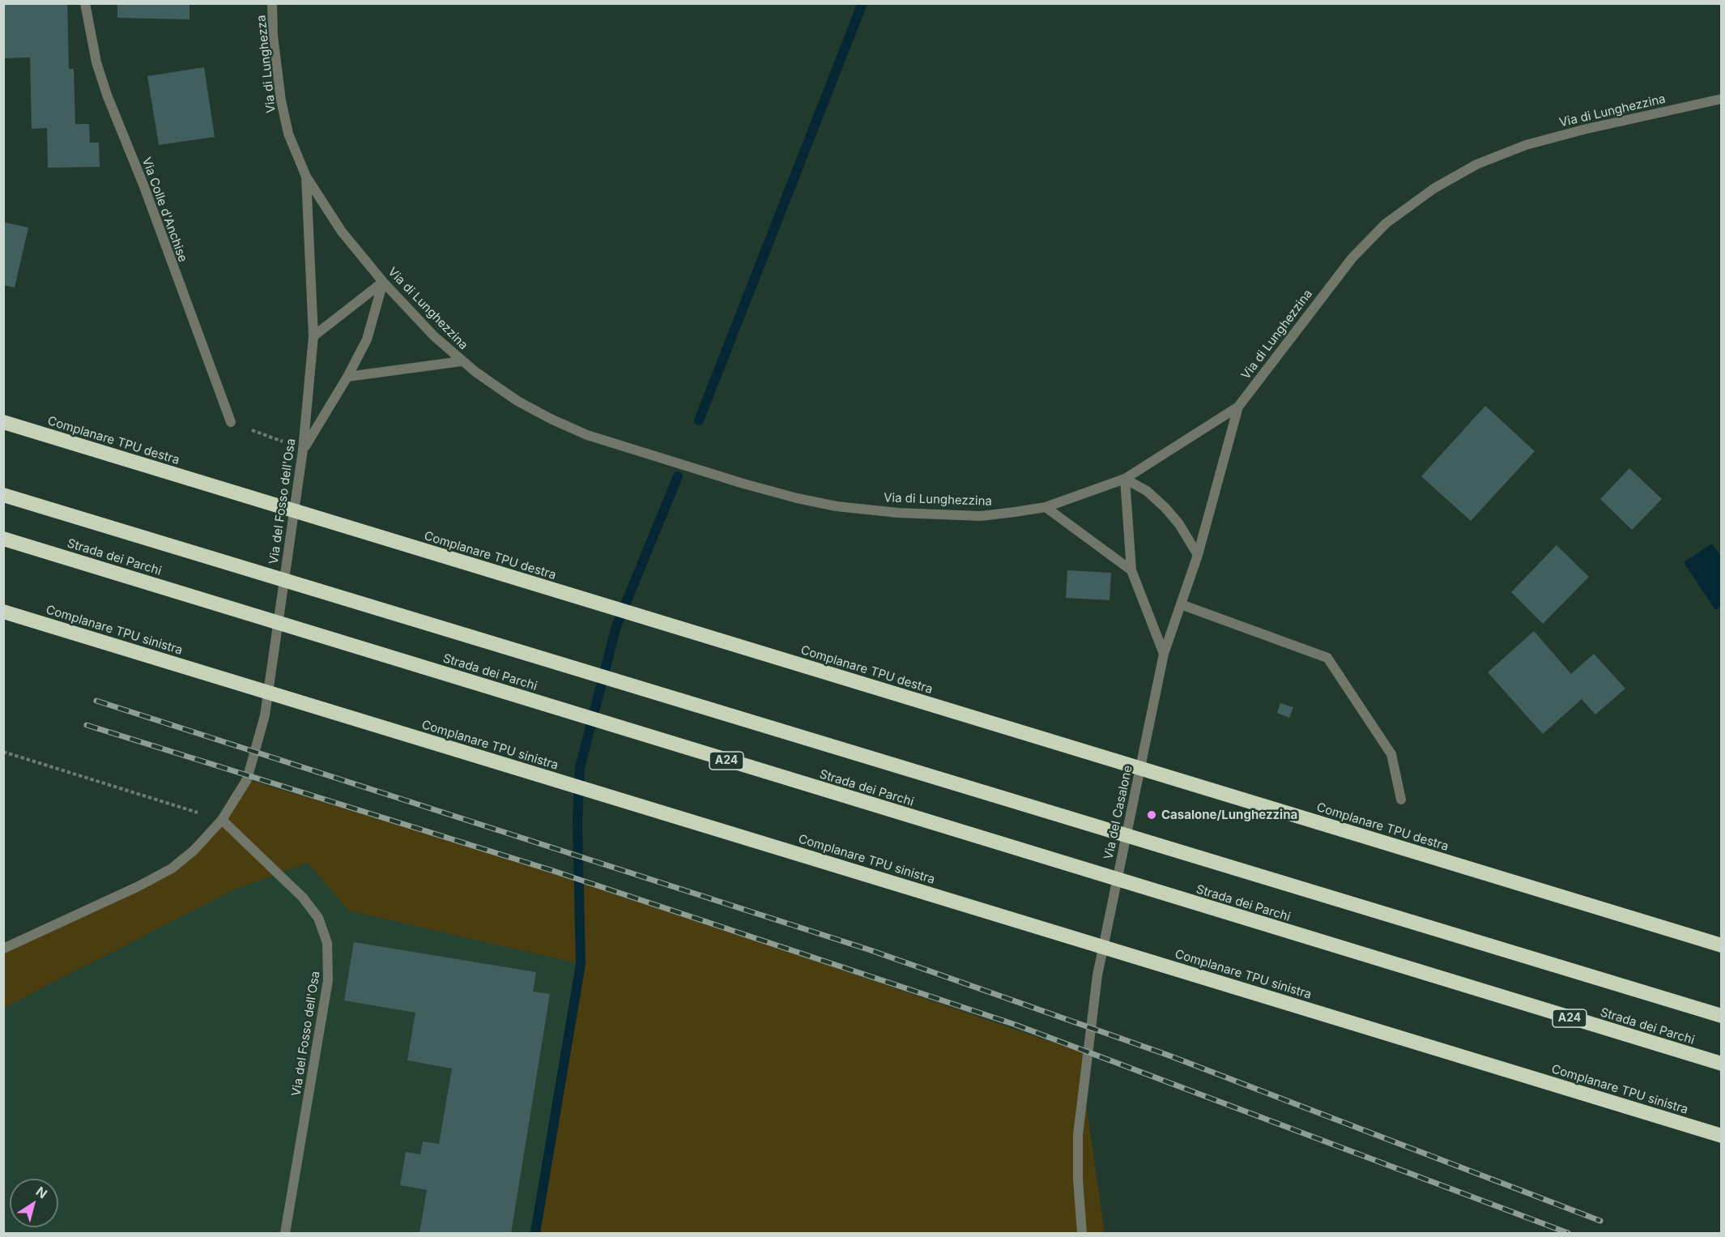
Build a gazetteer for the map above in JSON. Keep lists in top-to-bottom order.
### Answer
{
  "streets": {
    "highway": [
      "Complanare TPU destra",
      "Strada dei Parchi",
      "Complanare TPU sinistra",
      "A24"
    ],
    "street": [
      "Via di Lunghezza",
      "Via di Lunghezzina",
      "Via Colle d'Anchise",
      "Via del Fosso dell'Osa",
      "Via del Casalone"
    ]
  },
  "crossings": [
    ["Via di Lunghezza", "Via di Lunghezzina"],
    ["Via di Lunghezza", "Via del Fosso dell'Osa"],
    ["Via di Lunghezzina", "Via del Fosso dell'Osa"],
    ["Via di Lunghezzina", "Via del Casalone"]
  ],
  "places": ["Casalone/Lunghezzina"],
  "north": "top right"
}
